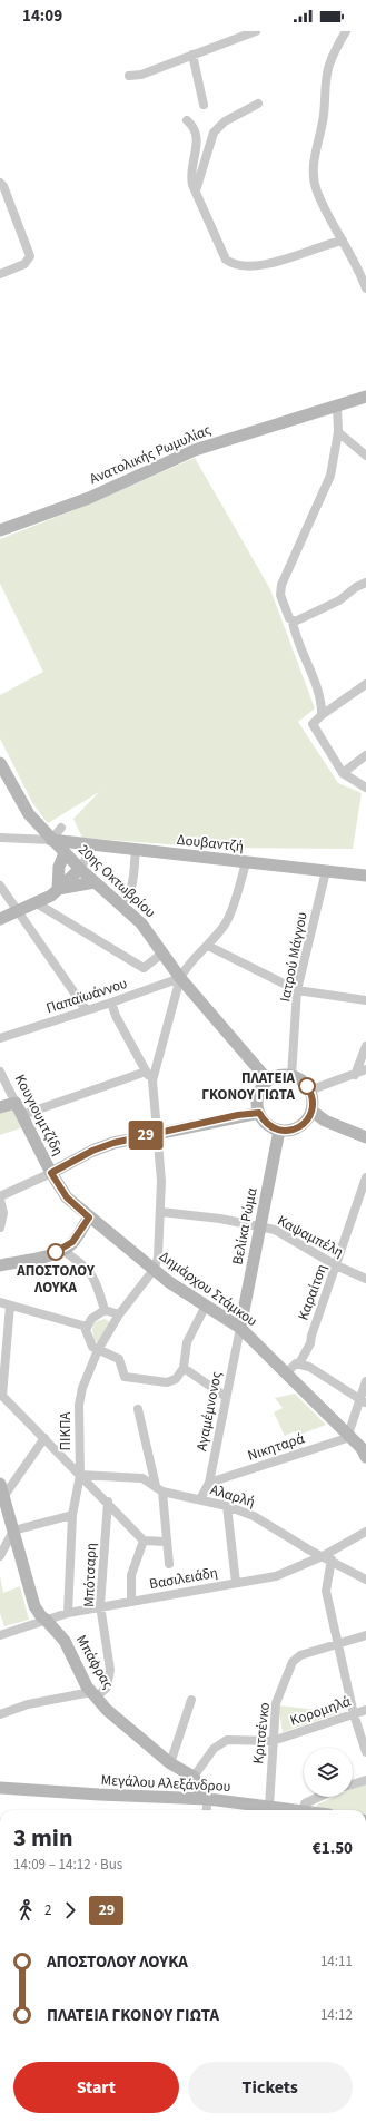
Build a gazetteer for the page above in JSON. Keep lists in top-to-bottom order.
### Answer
{
  "streets": {
    "street": [
      "Ανατολικής Ρωμυλίας",
      "Δουβαντζή",
      "20ης Οκτωβρίου",
      "Ιατρού Μάγγου",
      "Παπαϊωάννου",
      "Κουγιουμτζίδη",
      "Βελίκα Ρώμα",
      "Καψαμπέλη",
      "Δημάρχου Στάμκου",
      "Καραίτση",
      "Αγαμέμνονος",
      "ΠΙΚΠΑ",
      "Νικηταρά",
      "Αλαρλή",
      "Μπότσαρη",
      "Βασιλειάδη",
      "Μπάφρας",
      "Κορομηλά",
      "Κριτσένκο",
      "Μεγάλου Αλεξάνδρου"
    ]
  },
  "crossings": [
    ["Δουβαντζή", "20ης Οκτωβρίου"],
    ["Δουβαντζή", "Ιατρού Μάγγου"],
    ["20ης Οκτωβρίου", "Ιατρού Μάγγου"],
    ["20ης Οκτωβρίου", "Παπαϊωάννου"],
    ["20ης Οκτωβρίου", "Βελίκα Ρώμα"],
    ["Ιατρού Μάγγου", "Βελίκα Ρώμα"],
    ["Κουγιουμτζίδη", "Δημάρχου Στάμκου"],
    ["Βελίκα Ρώμα", "Καψαμπέλη"],
    ["Βελίκα Ρώμα", "Δημάρχου Στάμκου"],
    ["Βελίκα Ρώμα", "Αγαμέμνονος"],
    ["Καψαμπέλη", "Καραίτση"],
    ["Δημάρχου Στάμκου", "Καραίτση"],
    ["Δημάρχου Στάμκου", "Αγαμέμνονος"],
    ["Δημάρχου Στάμκου", "ΠΙΚΠΑ"],
    ["Δημάρχου Στάμκου", "Νικηταρά"],
    ["Αγαμέμνονος", "Νικηταρά"],
    ["Αγαμέμνονος", "Αλαρλή"],
    ["ΠΙΚΠΑ", "Αλαρλή"],
    ["ΠΙΚΠΑ", "Βασιλειάδη"],
    ["Αλαρλή", "Βασιλειάδη"],
    ["Μπότσαρη", "Βασιλειάδη"],
    ["Μπότσαρη", "Μπάφρας"],
    ["Βασιλειάδη", "Μπάφρας"],
    ["Μπάφρας", "Κορομηλά"],
    ["Κορομηλά", "Κριτσένκο"],
    ["Κριτσένκο", "Μεγάλου Αλεξάνδρου"]
  ],
  "places": ["ΠΛΑΤΕΙΑ ΓΚΟΝΟΥ ΓΙΩΤΑ", "ΑΠΟΣΤΟΛΟΥ ΛΟΥΚΑ"],
  "lines": ["bus line 29"],
  "page": {
    "status": "14:09",
    "on_map": "29",
    "heading": ["3 min", "14:09 – 14:12 · Bus", "€1.50"],
    "legs": ["2", "29"],
    "list": [
      {
        "name": "ΑΠΟΣΤΟΛΟΥ ΛΟΥΚΑ",
        "value": "14:11"
      },
      {
        "name": "ΠΛΑΤΕΙΑ ΓΚΟΝΟΥ ΓΙΩΤΑ",
        "value": "14:12"
      }
    ],
    "buttons": ["Start", "Tickets"]
  }
}
